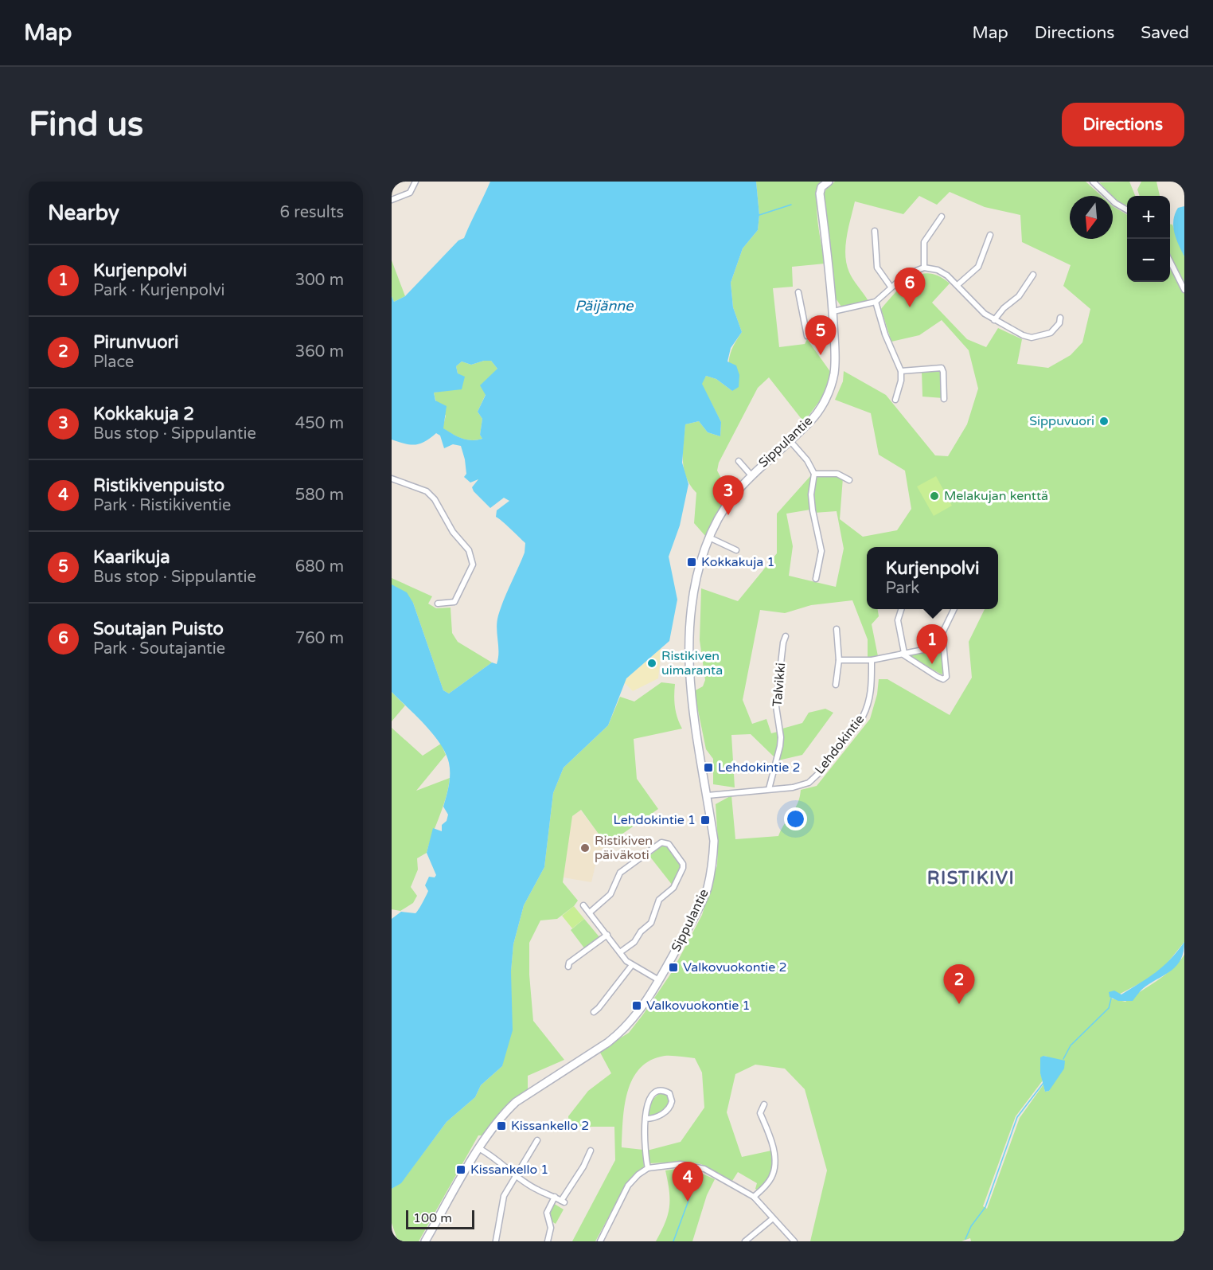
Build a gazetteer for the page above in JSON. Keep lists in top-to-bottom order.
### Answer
{
  "streets": {
    "street": ["Sippulantie", "Talvikki", "Lehdokintie"]
  },
  "crossings": [
    ["Sippulantie", "Lehdokintie"],
    ["Talvikki", "Lehdokintie"]
  ],
  "districts": ["RISTIKIVI"],
  "water": ["Päijänne"],
  "places": {
    "other": [
      "Sippuvuori",
      "Melakujan kenttä",
      "Ristikiven uimaranta",
      "Ristikiven päiväkoti"
    ],
    "transit": [
      "Kokkakuja 1",
      "Lehdokintie 2",
      "Lehdokintie 1",
      "Valkovuokontie 2",
      "Valkovuokontie 1",
      "Kissankello 2",
      "Kissankello 1"
    ]
  },
  "scale_bar": "100 m",
  "north": "bottom",
  "page": {
    "header": "Map",
    "nav": ["Map", "Directions", "Saved"],
    "buttons": "Directions",
    "title": "Find us",
    "heading": ["Nearby", "6 results"],
    "map_buttons": ["+", "−"],
    "list": [
      {
        "mark": "1",
        "name": "Kurjenpolvi",
        "note": "Park · Kurjenpolvi",
        "value": "300 m"
      },
      {
        "mark": "2",
        "name": "Pirunvuori",
        "note": "Place",
        "value": "360 m"
      },
      {
        "mark": "3",
        "name": "Kokkakuja 2",
        "note": "Bus stop · Sippulantie",
        "value": "450 m"
      },
      {
        "mark": "4",
        "name": "Ristikivenpuisto",
        "note": "Park · Ristikiventie",
        "value": "580 m"
      },
      {
        "mark": "5",
        "name": "Kaarikuja",
        "note": "Bus stop · Sippulantie",
        "value": "680 m"
      },
      {
        "mark": "6",
        "name": "Soutajan Puisto",
        "note": "Park · Soutajantie",
        "value": "760 m"
      }
    ],
    "pins": [
      "6",
      "5",
      "3",
      "1",
      "2",
      "4"
    ],
    "popup": ["Kurjenpolvi", "Park"],
    "scale": "100 m"
  }
}
